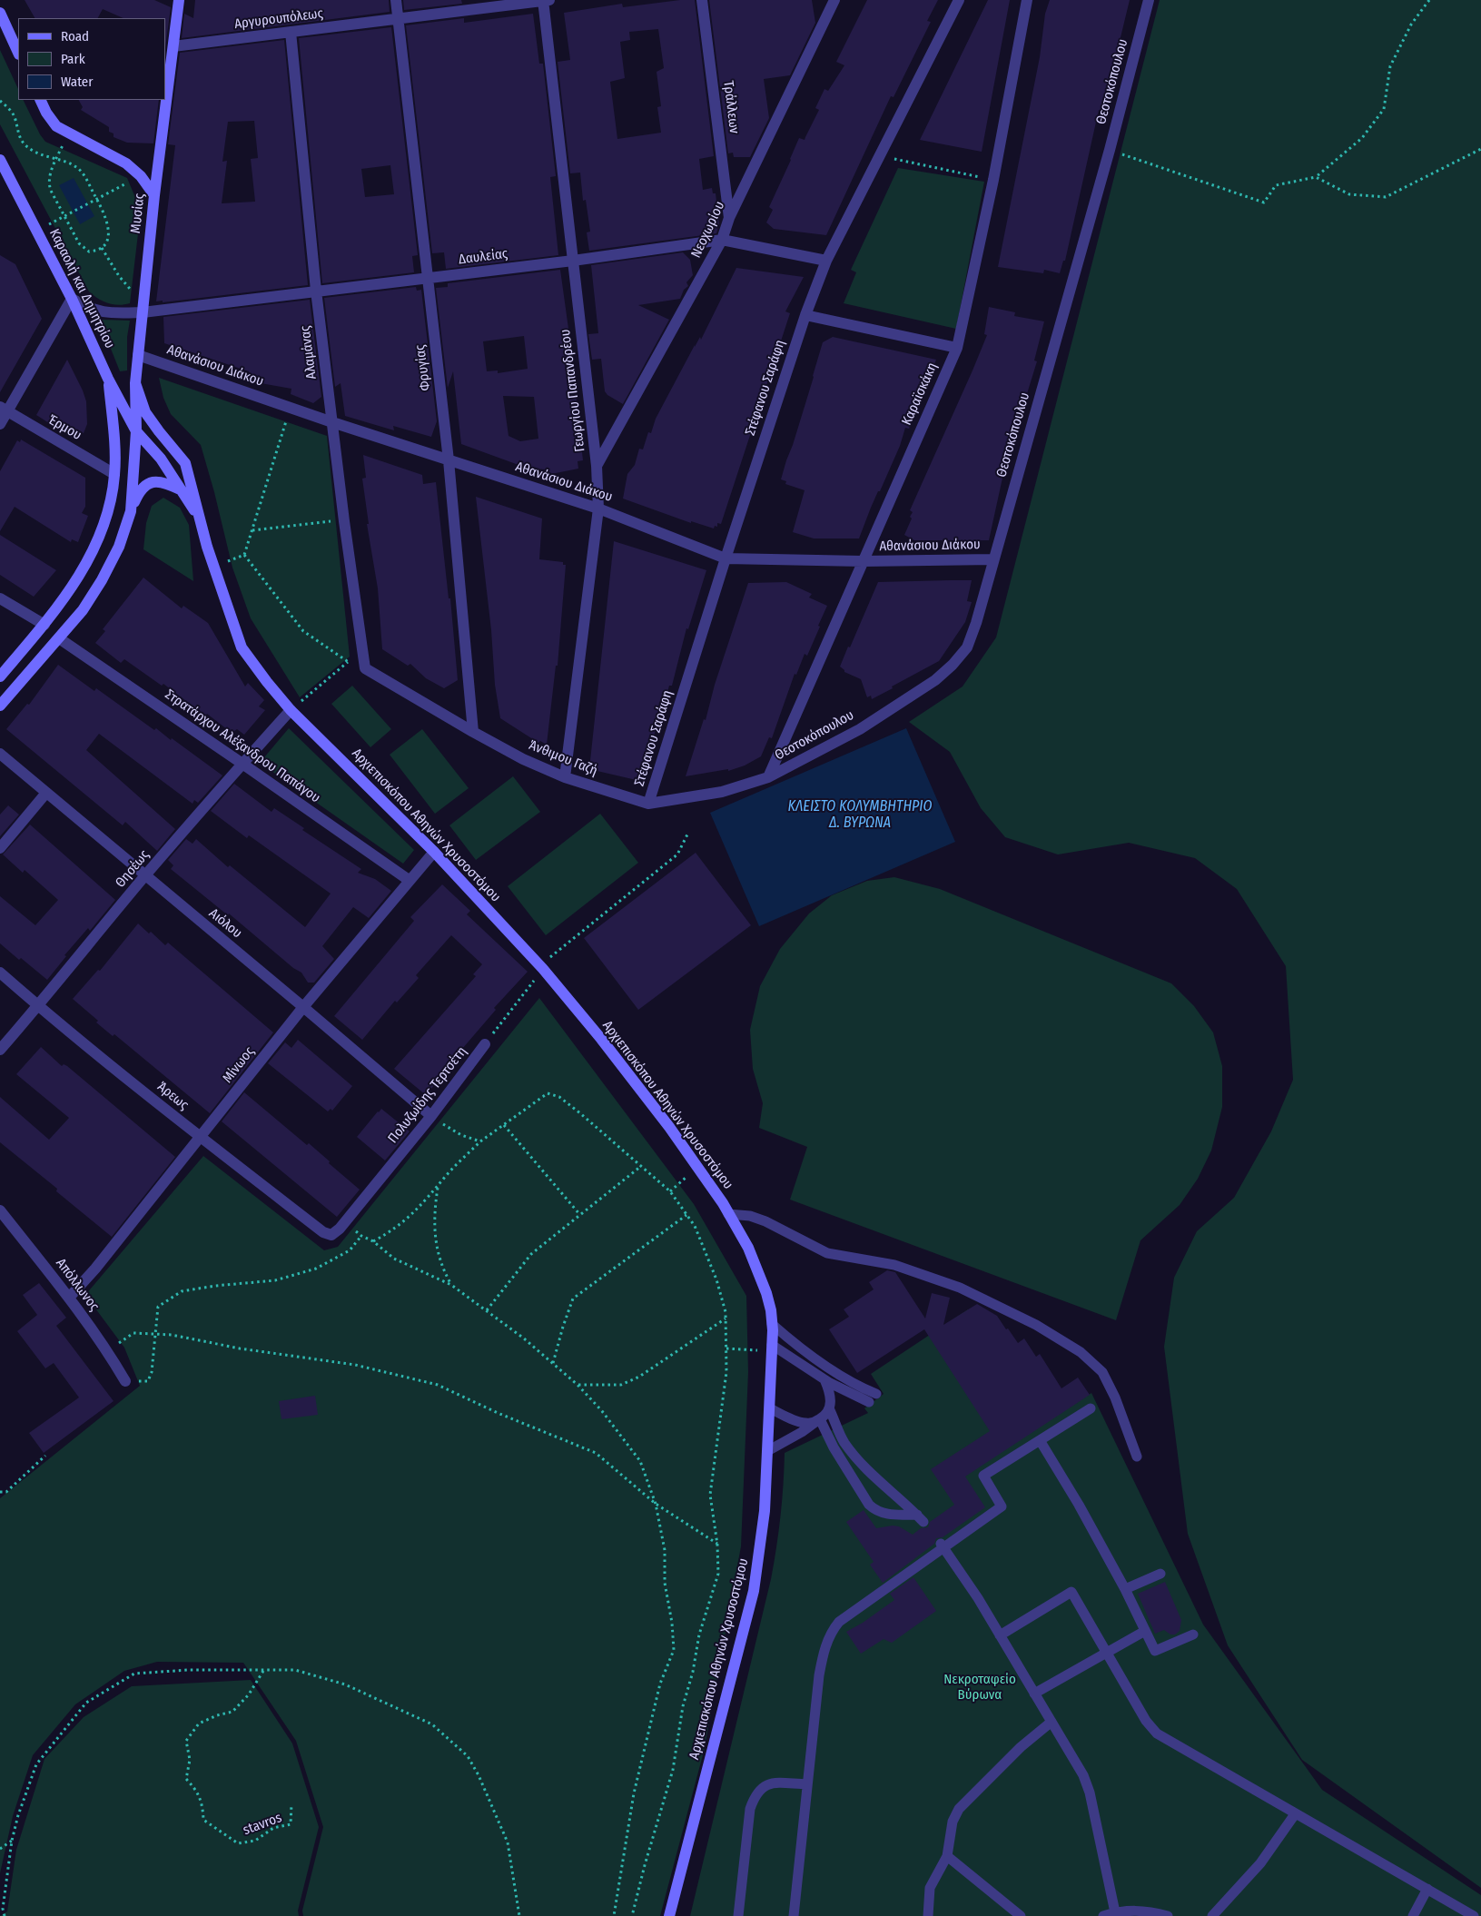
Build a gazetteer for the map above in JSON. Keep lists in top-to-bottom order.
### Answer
{
  "streets": {
    "street": [
      "Αργυρουπόλεως",
      "Θεοτοκόπουλου",
      "Τράλλεων",
      "Μυσίας",
      "Νεοχωρίου",
      "Δαυλείας",
      "Καραολή και Δημητρίου",
      "Αλαμάνας",
      "Αθανάσιου Διάκου",
      "Φρυγίας",
      "Στέφανου Σαράφη",
      "Γεωργίου Παπανδρέου",
      "Καραϊσκάκη",
      "Έρμου",
      "Στρατάρχου Αλέξανδρου Παπάγου",
      "Άνθιμου Γαζή",
      "Αρχιεπισκόπου Αθηνών Χρυσοστόμου",
      "Θησέως",
      "Αιόλου",
      "Μίνωος",
      "Πολυζωίδης Τερτσέτη",
      "Άρεως",
      "Απόλλωνος"
    ],
    "path": ["stavros"]
  },
  "crossings": [
    ["Αργυρουπόλεως", "Μυσίας"],
    ["Αργυρουπόλεως", "Αλαμάνας"],
    ["Αργυρουπόλεως", "Φρυγίας"],
    ["Αργυρουπόλεως", "Γεωργίου Παπανδρέου"],
    ["Θεοτοκόπουλου", "Αθανάσιου Διάκου"],
    ["Θεοτοκόπουλου", "Καραϊσκάκη"],
    ["Θεοτοκόπουλου", "Άνθιμου Γαζή"],
    ["Τράλλεων", "Νεοχωρίου"],
    ["Μυσίας", "Δαυλείας"],
    ["Μυσίας", "Καραολή και Δημητρίου"],
    ["Μυσίας", "Αθανάσιου Διάκου"],
    ["Μυσίας", "Αρχιεπισκόπου Αθηνών Χρυσοστόμου"],
    ["Νεοχωρίου", "Δαυλείας"],
    ["Νεοχωρίου", "Γεωργίου Παπανδρέου"],
    ["Δαυλείας", "Καραολή και Δημητρίου"],
    ["Δαυλείας", "Αλαμάνας"],
    ["Δαυλείας", "Φρυγίας"],
    ["Δαυλείας", "Στέφανου Σαράφη"],
    ["Δαυλείας", "Γεωργίου Παπανδρέου"],
    ["Καραολή και Δημητρίου", "Αρχιεπισκόπου Αθηνών Χρυσοστόμου"],
    ["Αλαμάνας", "Αθανάσιου Διάκου"],
    ["Αλαμάνας", "Άνθιμου Γαζή"],
    ["Αθανάσιου Διάκου", "Φρυγίας"],
    ["Αθανάσιου Διάκου", "Στέφανου Σαράφη"],
    ["Αθανάσιου Διάκου", "Γεωργίου Παπανδρέου"],
    ["Αθανάσιου Διάκου", "Καραϊσκάκη"],
    ["Φρυγίας", "Άνθιμου Γαζή"],
    ["Στέφανου Σαράφη", "Άνθιμου Γαζή"],
    ["Γεωργίου Παπανδρέου", "Άνθιμου Γαζή"],
    ["Καραϊσκάκη", "Άνθιμου Γαζή"],
    ["Στρατάρχου Αλέξανδρου Παπάγου", "Θησέως"],
    ["Στρατάρχου Αλέξανδρου Παπάγου", "Μίνωος"],
    ["Αρχιεπισκόπου Αθηνών Χρυσοστόμου", "Θησέως"],
    ["Αρχιεπισκόπου Αθηνών Χρυσοστόμου", "Μίνωος"],
    ["Αρχιεπισκόπου Αθηνών Χρυσοστόμου", "Πολυζωίδης Τερτσέτη"],
    ["Θησέως", "Αιόλου"],
    ["Θησέως", "Άρεως"],
    ["Αιόλου", "Μίνωος"],
    ["Αιόλου", "Πολυζωίδης Τερτσέτη"],
    ["Μίνωος", "Άρεως"],
    ["Μίνωος", "Απόλλωνος"],
    ["Πολυζωίδης Τερτσέτη", "Άρεως"]
  ],
  "water": ["ΚΛΕΙΣΤΟ ΚΟΛΥΜΒΗΤΗΡΙΟ Δ. ΒΥΡΩΝΑ"],
  "parks": ["Νεκροταφείο Βύρωνα"],
  "legend": ["Road", "Park", "Water"]
}
